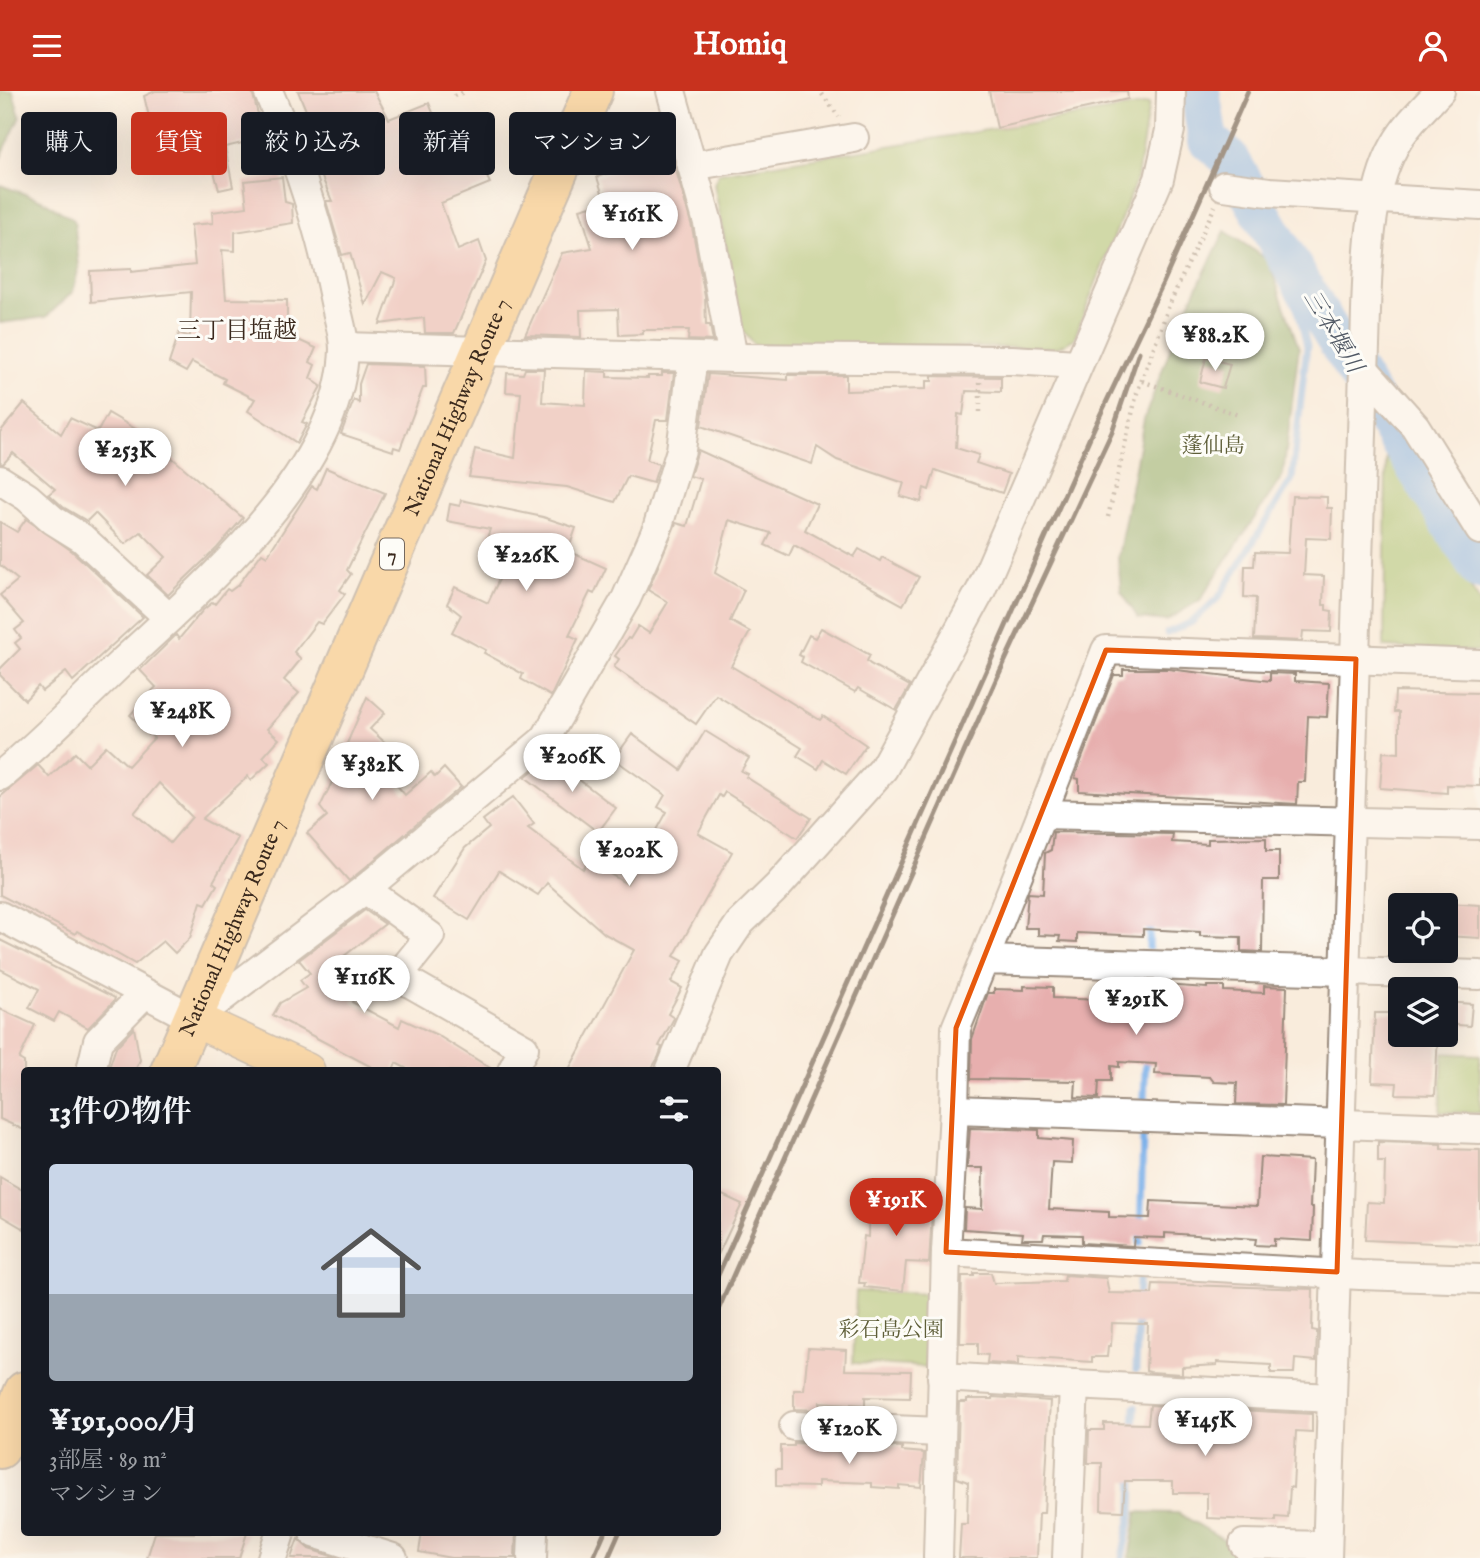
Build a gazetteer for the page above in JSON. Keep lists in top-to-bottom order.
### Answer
{
  "streets": {
    "highway": ["National Highway Route 7", "7"]
  },
  "districts": ["三丁目塩越"],
  "water": ["三本堰川"],
  "parks": ["蓬仙島", "彩石島公園"],
  "page": {
    "header": "Homiq",
    "chip": [
      "購入",
      "賃貸",
      "絞り込み",
      "新着",
      "マンション"
    ],
    "price": [
      "¥161K",
      "¥88.2K",
      "¥253K",
      "¥226K",
      "¥248K",
      "¥206K",
      "¥382K",
      "¥202K",
      "¥116K",
      "¥291K",
      "¥191K",
      "¥145K",
      "¥120K"
    ],
    "heading": "13件の物件",
    "list": [
      {
        "name": "¥191,000/月",
        "note": "3部屋 · 89 m² · マンション"
      }
    ]
  }
}
